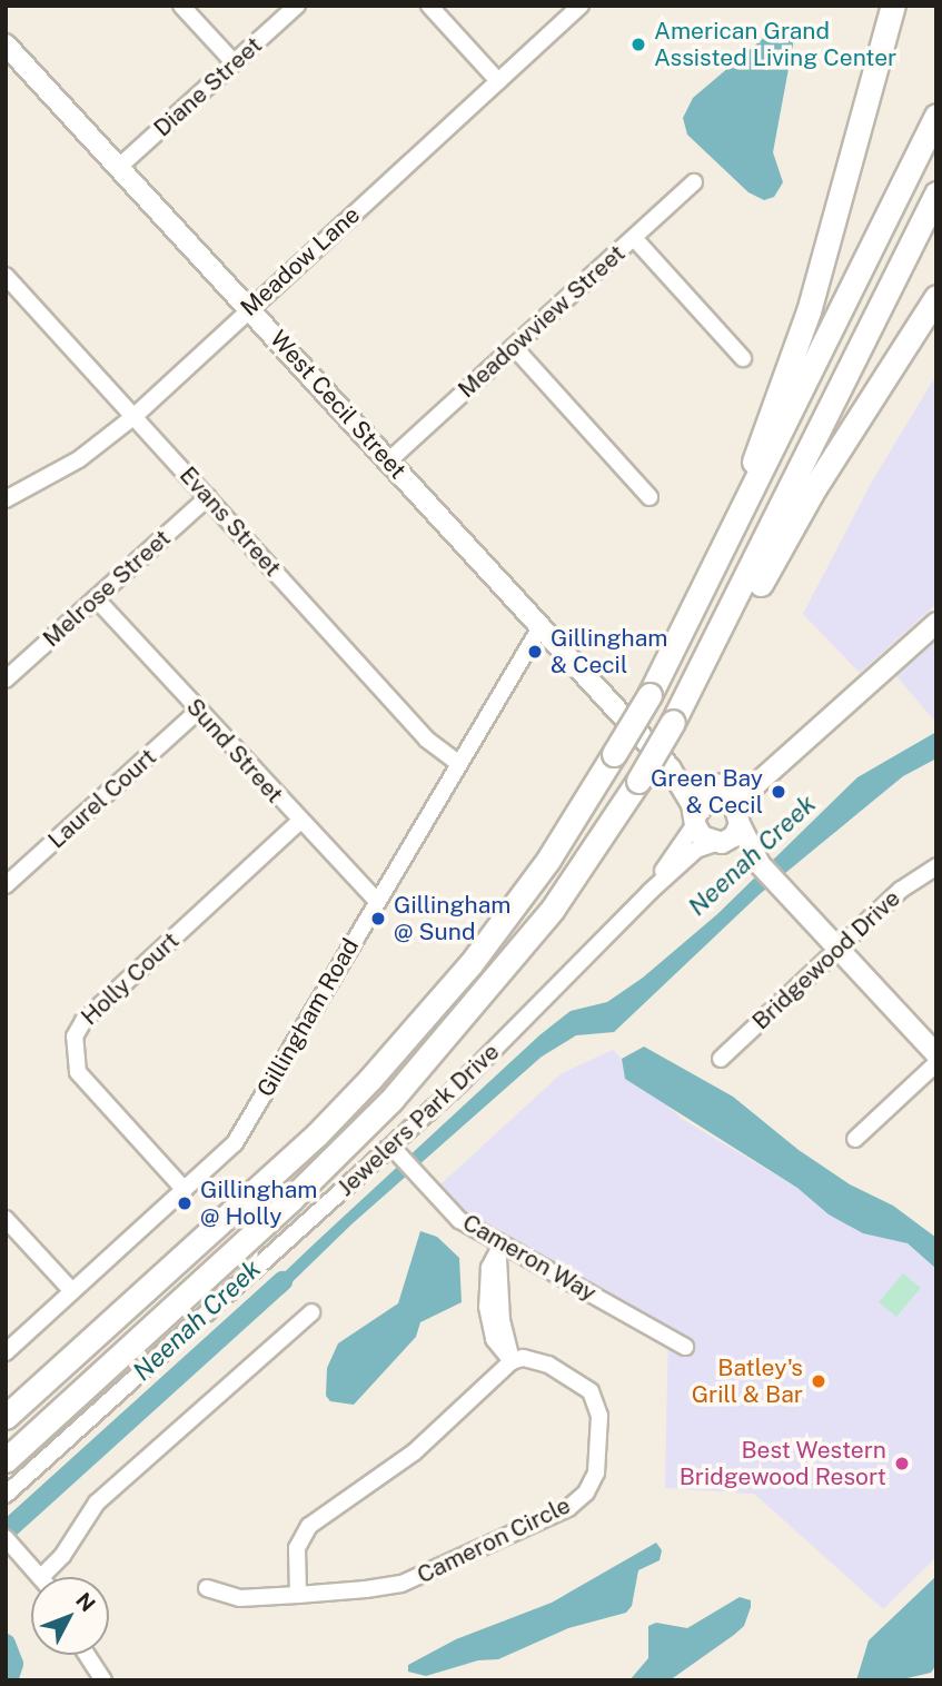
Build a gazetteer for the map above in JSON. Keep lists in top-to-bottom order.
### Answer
{
  "streets": {
    "main road": ["West Cecil Street"],
    "street": [
      "Diane Street",
      "Meadow Lane",
      "Meadowview Street",
      "Evans Street",
      "Melrose Street",
      "Sund Street",
      "Laurel Court",
      "Bridgewood Drive",
      "Holly Court",
      "Gillingham Road",
      "Jewelers Park Drive",
      "Cameron Way",
      "Cameron Circle"
    ]
  },
  "crossings": [
    ["Diane Street", "West Cecil Street"],
    ["Meadow Lane", "West Cecil Street"],
    ["Meadow Lane", "Evans Street"],
    ["Meadowview Street", "West Cecil Street"],
    ["West Cecil Street", "Gillingham Road"],
    ["West Cecil Street", "Jewelers Park Drive"],
    ["Evans Street", "Melrose Street"],
    ["Evans Street", "Gillingham Road"],
    ["Melrose Street", "Sund Street"],
    ["Sund Street", "Laurel Court"],
    ["Sund Street", "Holly Court"],
    ["Sund Street", "Gillingham Road"],
    ["Holly Court", "Gillingham Road"],
    ["Jewelers Park Drive", "Cameron Way"]
  ],
  "water": ["Neenah Creek"],
  "places": [
    "American Grand Assisted Living Center",
    "Gillingham & Cecil",
    "Green Bay & Cecil",
    "Gillingham @ Sund",
    "Gillingham @ Holly",
    "Batley's Grill & Bar",
    "Best Western Bridgewood Resort"
  ],
  "north": "top right"
}
